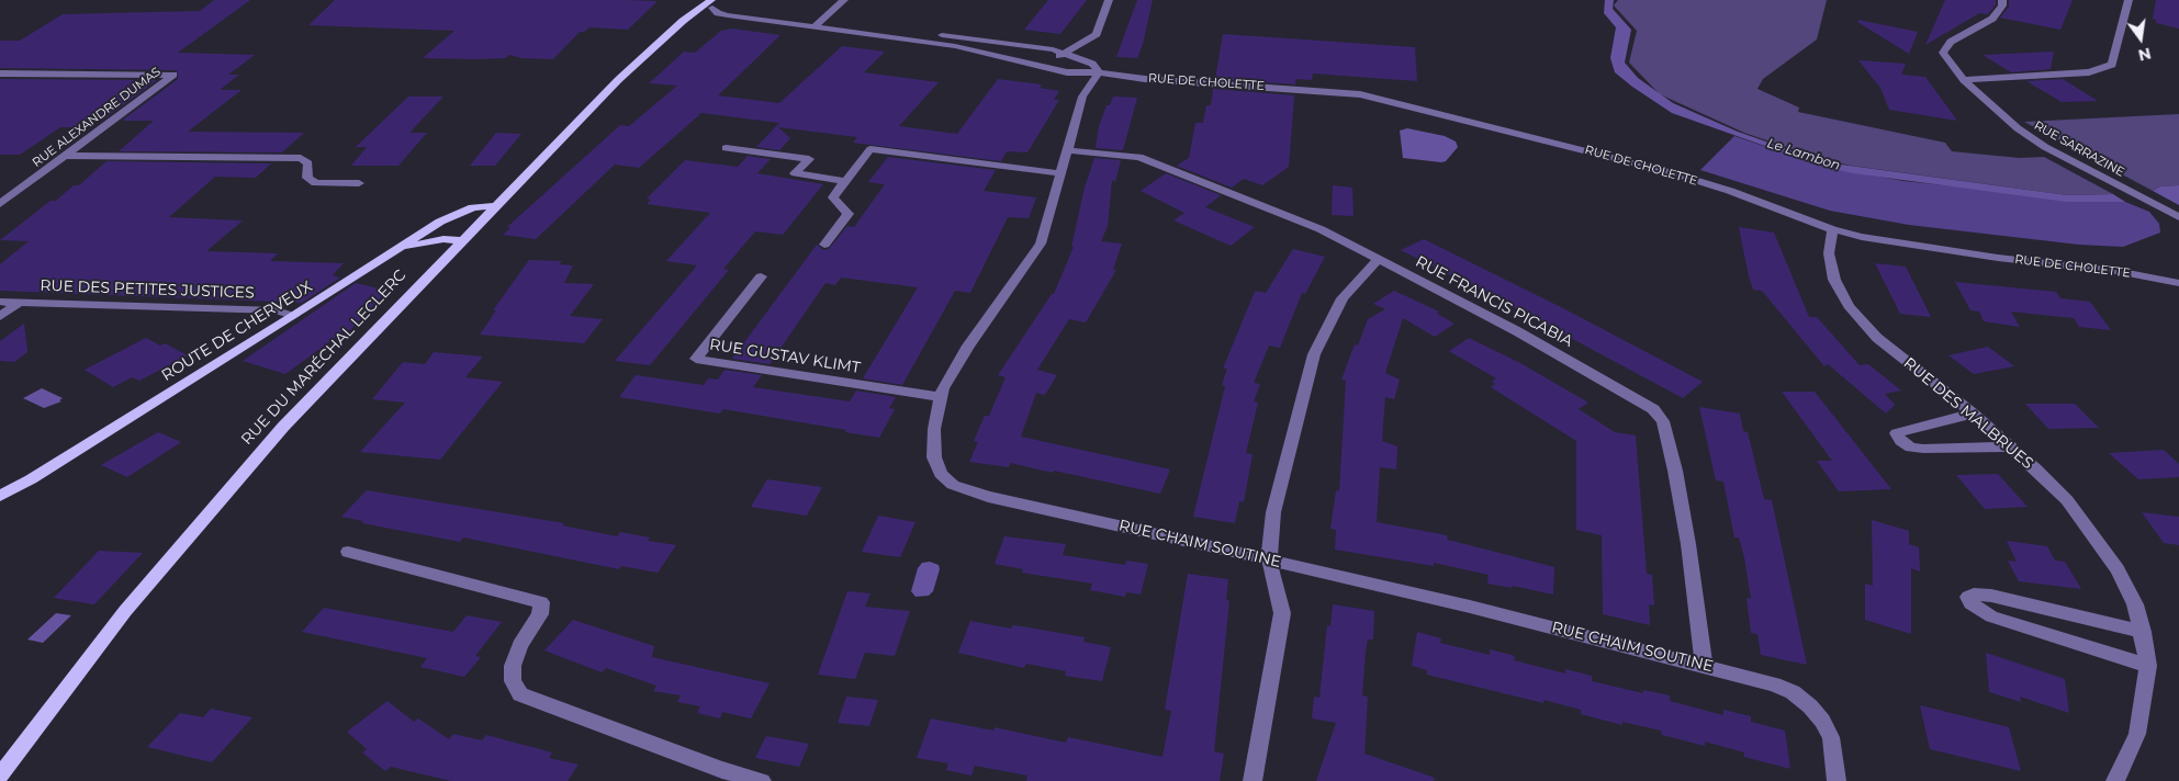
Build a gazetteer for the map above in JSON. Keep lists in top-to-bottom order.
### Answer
{
  "streets": {
    "main road": ["ROUTE DE CHERVEUX", "RUE DU MARÉCHAL LECLERC"],
    "street": [
      "RUE DE CHOLETTE",
      "RUE ALEXANDRE DUMAS",
      "RUE SARRAZINE",
      "RUE DES PETITES JUSTICES",
      "RUE FRANCIS PICABIA",
      "RUE GUSTAV KLIMT",
      "RUE DES MALBRUES",
      "RUE CHAIM SOUTINE"
    ]
  },
  "crossings": [
    ["RUE DE CHOLETTE", "RUE DU MARÉCHAL LECLERC"],
    ["RUE DE CHOLETTE", "RUE DES MALBRUES"],
    ["RUE DE CHOLETTE", "RUE CHAIM SOUTINE"],
    ["RUE DES PETITES JUSTICES", "ROUTE DE CHERVEUX"],
    ["RUE FRANCIS PICABIA", "RUE CHAIM SOUTINE"],
    ["ROUTE DE CHERVEUX", "RUE DU MARÉCHAL LECLERC"],
    ["RUE GUSTAV KLIMT", "RUE CHAIM SOUTINE"]
  ],
  "water": ["Le Lambon"],
  "north": "bottom"
}
